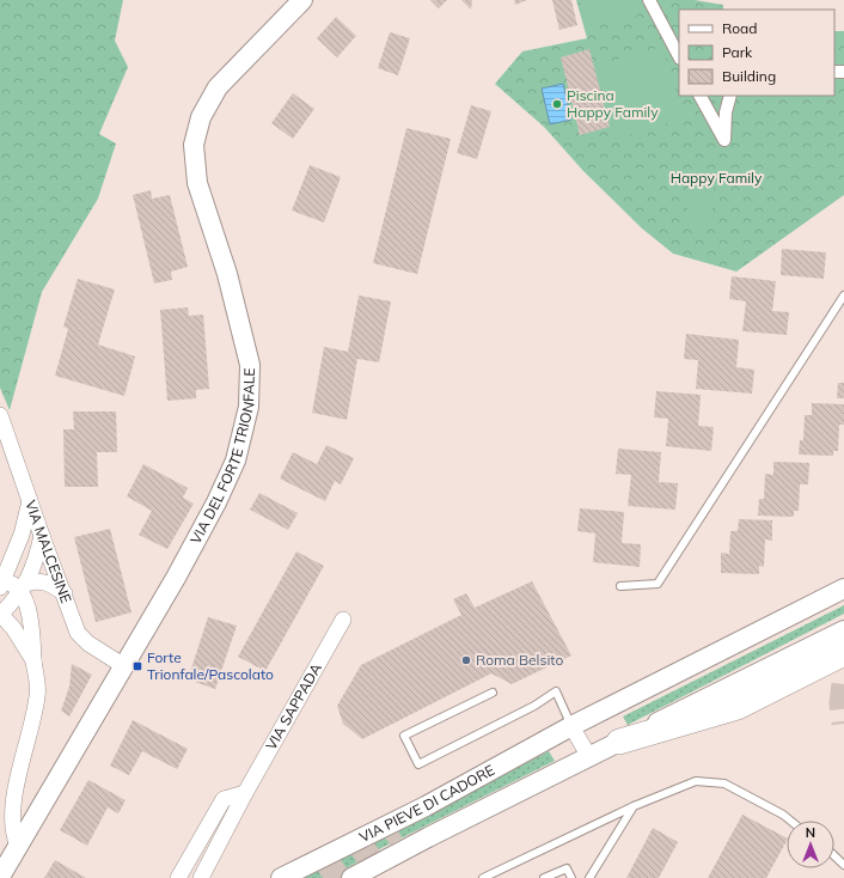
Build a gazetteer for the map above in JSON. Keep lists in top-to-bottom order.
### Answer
{
  "streets": {
    "street": [
      "VIA DEL FORTE TRIONFALE",
      "VIA MALCESINE",
      "VIA SAPPADA",
      "VIA PIEVE DI CADORE"
    ]
  },
  "crossings": [
    ["VIA DEL FORTE TRIONFALE", "VIA MALCESINE"]
  ],
  "parks": ["Happy Family"],
  "places": {
    "other": ["Piscina Happy Family", "Roma Belsito"],
    "transit": ["Forte Trionfale/Pascolato"]
  },
  "legend": ["Road", "Park", "Building"],
  "north": "top"
}
